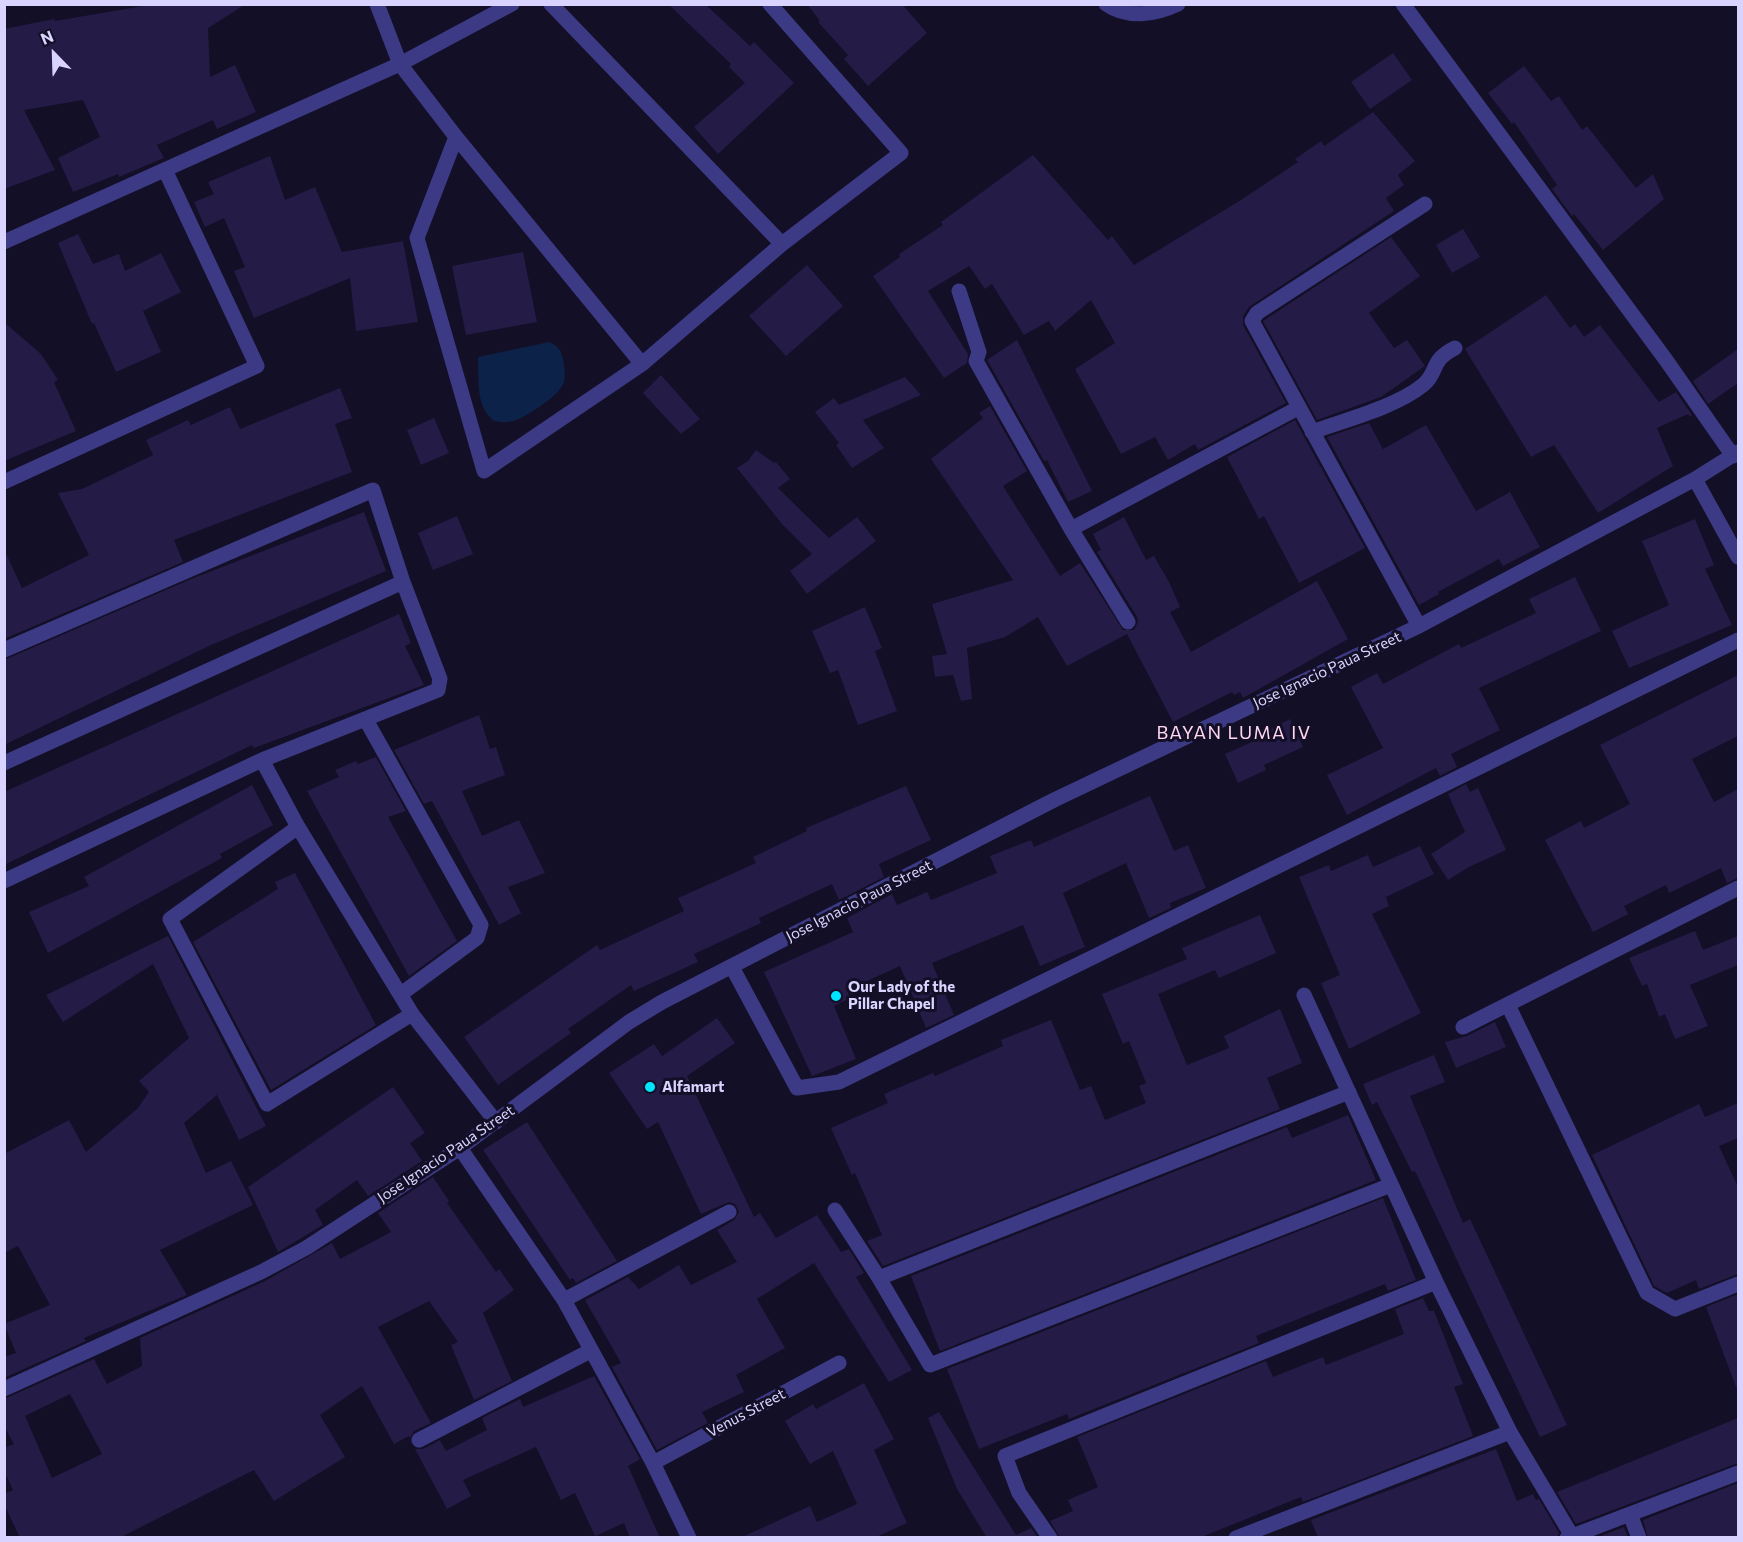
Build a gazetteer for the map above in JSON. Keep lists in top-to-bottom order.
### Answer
{
  "streets": {
    "street": ["Jose Ignacio Paua Street", "Venus Street"]
  },
  "districts": ["BAYAN LUMA IV"],
  "places": ["Our Lady of the Pillar Chapel", "Alfamart"],
  "north": "top left"
}
